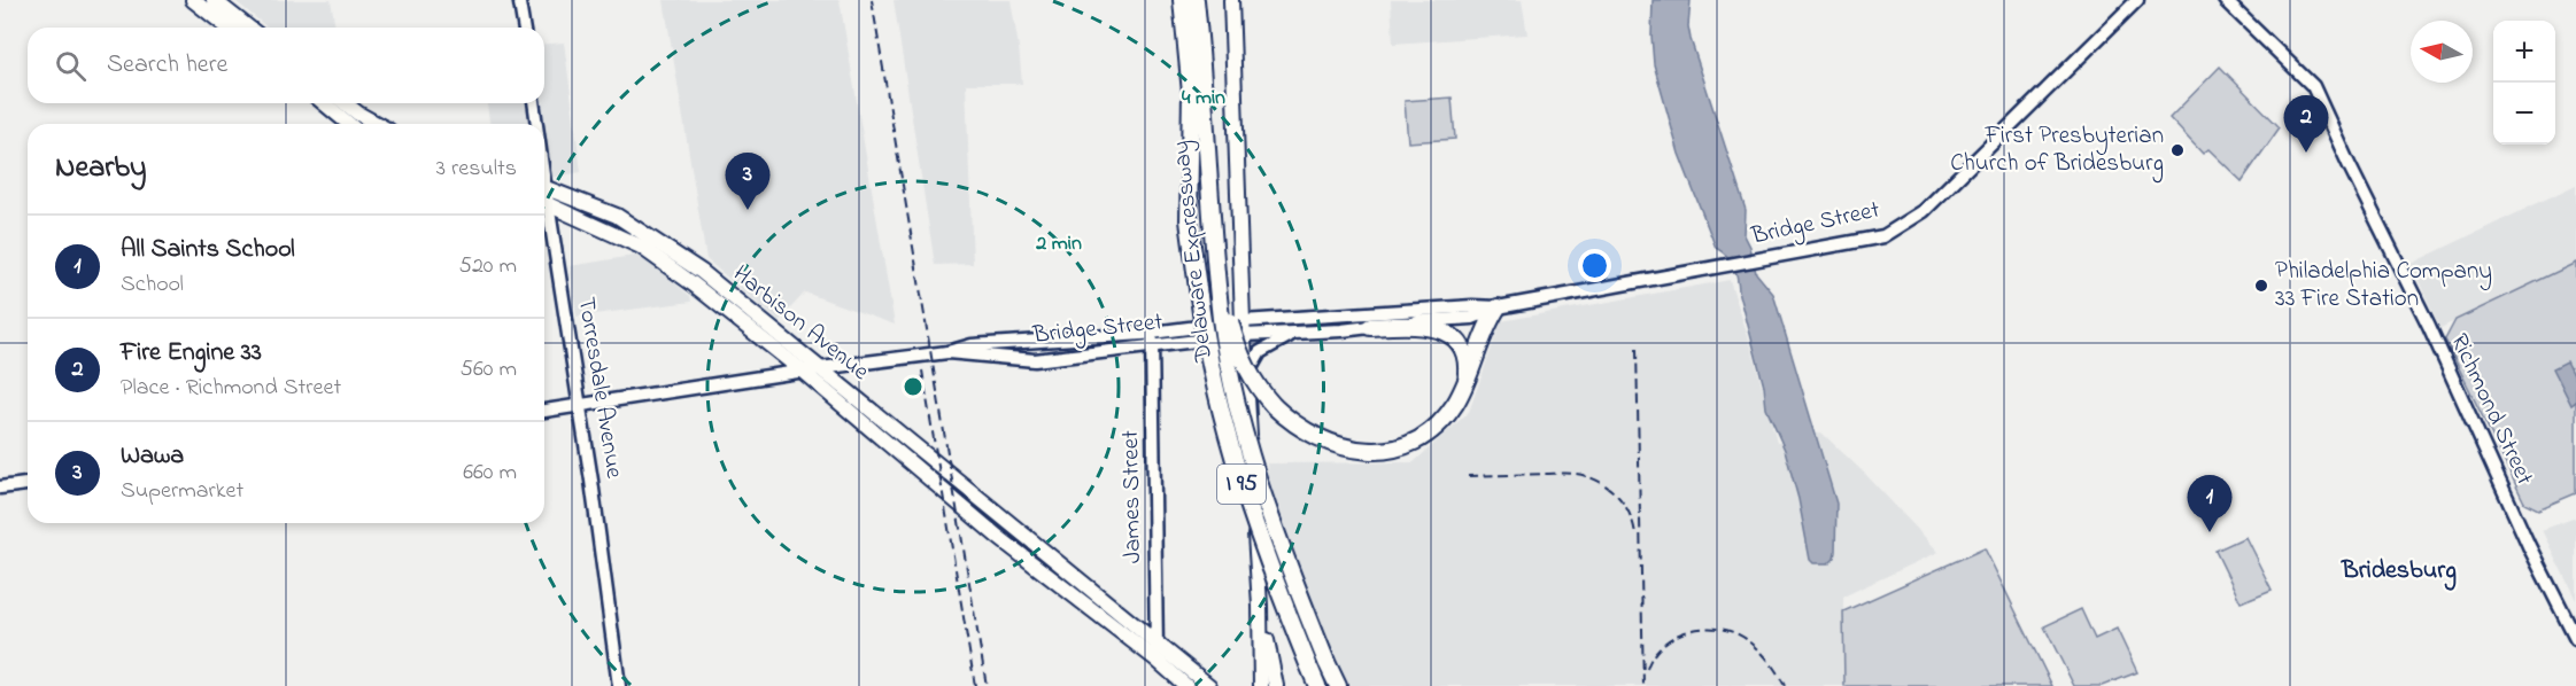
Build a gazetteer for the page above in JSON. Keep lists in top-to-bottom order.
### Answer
{
  "streets": {
    "highway": ["Delaware Expressway", "I 95"],
    "main road": [
      "Bridge Street",
      "Harbison Avenue",
      "Torresdale Avenue",
      "Richmond Street",
      "James Street"
    ]
  },
  "crossings": [
    ["Bridge Street", "Harbison Avenue"],
    ["Bridge Street", "Torresdale Avenue"],
    ["Bridge Street", "James Street"],
    ["Harbison Avenue", "James Street"]
  ],
  "districts": ["Bridesburg"],
  "places": ["First Presbyterian Church of Bridesburg", "Philadelphia Company 33 Fire Station"],
  "north": "left",
  "page": {
    "map_buttons": ["+", "−"],
    "search": "Search here",
    "pins": ["2", "3", "1"],
    "heading": ["Nearby", "3 results"],
    "list": [
      {
        "mark": "1",
        "name": "All Saints School",
        "note": "School",
        "value": "520 m"
      },
      {
        "mark": "2",
        "name": "Fire Engine 33",
        "note": "Place · Richmond Street",
        "value": "560 m"
      },
      {
        "mark": "3",
        "name": "Wawa",
        "note": "Supermarket",
        "value": "660 m"
      }
    ]
  },
  "rings": ["4 min", "2 min"]
}
